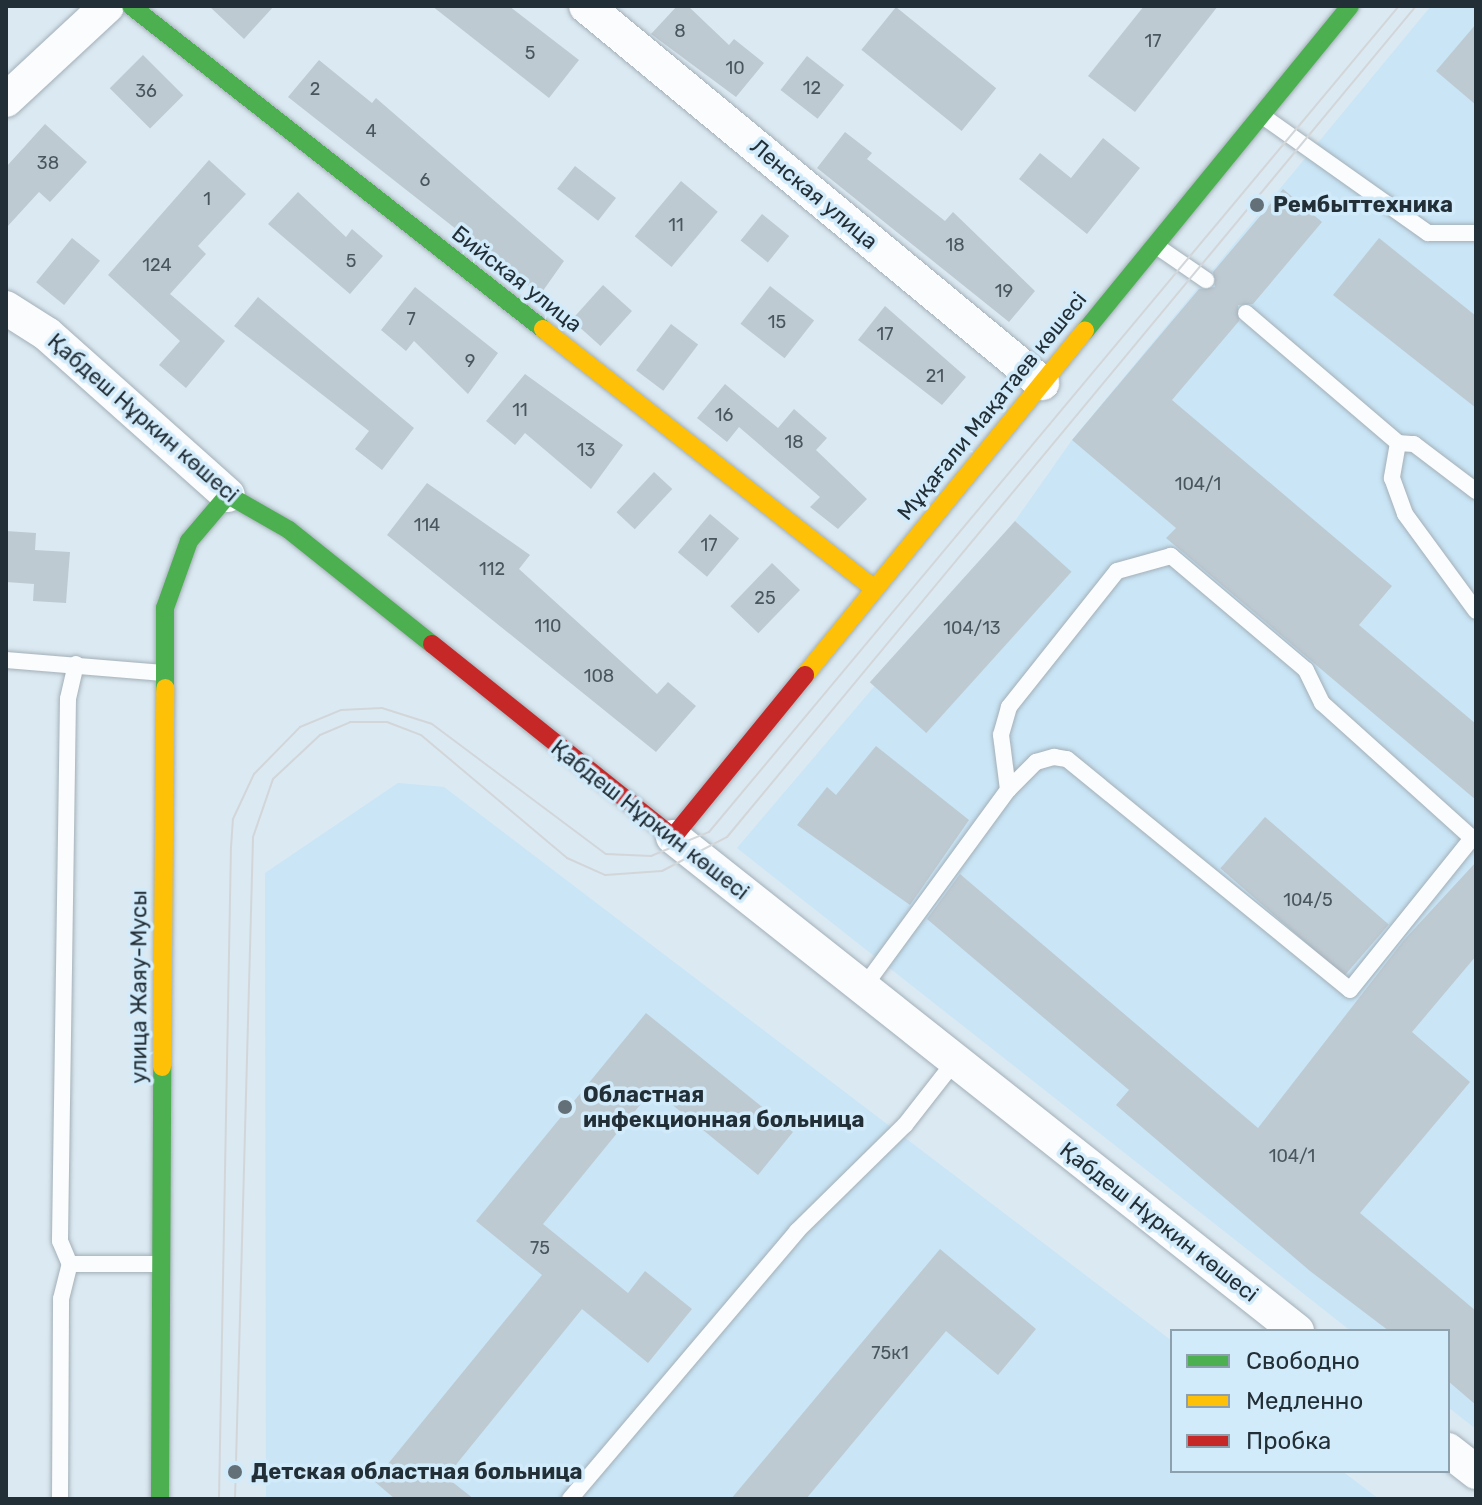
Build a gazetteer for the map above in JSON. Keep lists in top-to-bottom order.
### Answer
{
  "streets": {
    "main road": [
      "Бийская улица",
      "Мұқағали Мақатаев көшесі",
      "Қабдеш Нұркин көшесі",
      "улица Жаяу-Мусы"
    ],
    "street": ["Ленская улица"]
  },
  "crossings": [
    ["Ленская улица", "Мұқағали Мақатаев көшесі"],
    ["Бийская улица", "Мұқағали Мақатаев көшесі"],
    ["Мұқағали Мақатаев көшесі", "Қабдеш Нұркин көшесі"],
    ["Қабдеш Нұркин көшесі", "улица Жаяу-Мусы"]
  ],
  "places": ["Рембыттехника", "Областная инфекционная больница", "Детская областная больница"],
  "house_numbers": [
    "8",
    "17",
    "5",
    "10",
    "12",
    "2",
    "36",
    "4",
    "38",
    "6",
    "1",
    "11",
    "18",
    "5",
    "124",
    "19",
    "7",
    "15",
    "17",
    "9",
    "21",
    "11",
    "16",
    "18",
    "13",
    "104/1",
    "114",
    "17",
    "112",
    "25",
    "110",
    "104/13",
    "108",
    "104/5",
    "104/1",
    "75",
    "75к1"
  ],
  "legend": ["Свободно", "Медленно", "Пробка"]
}
